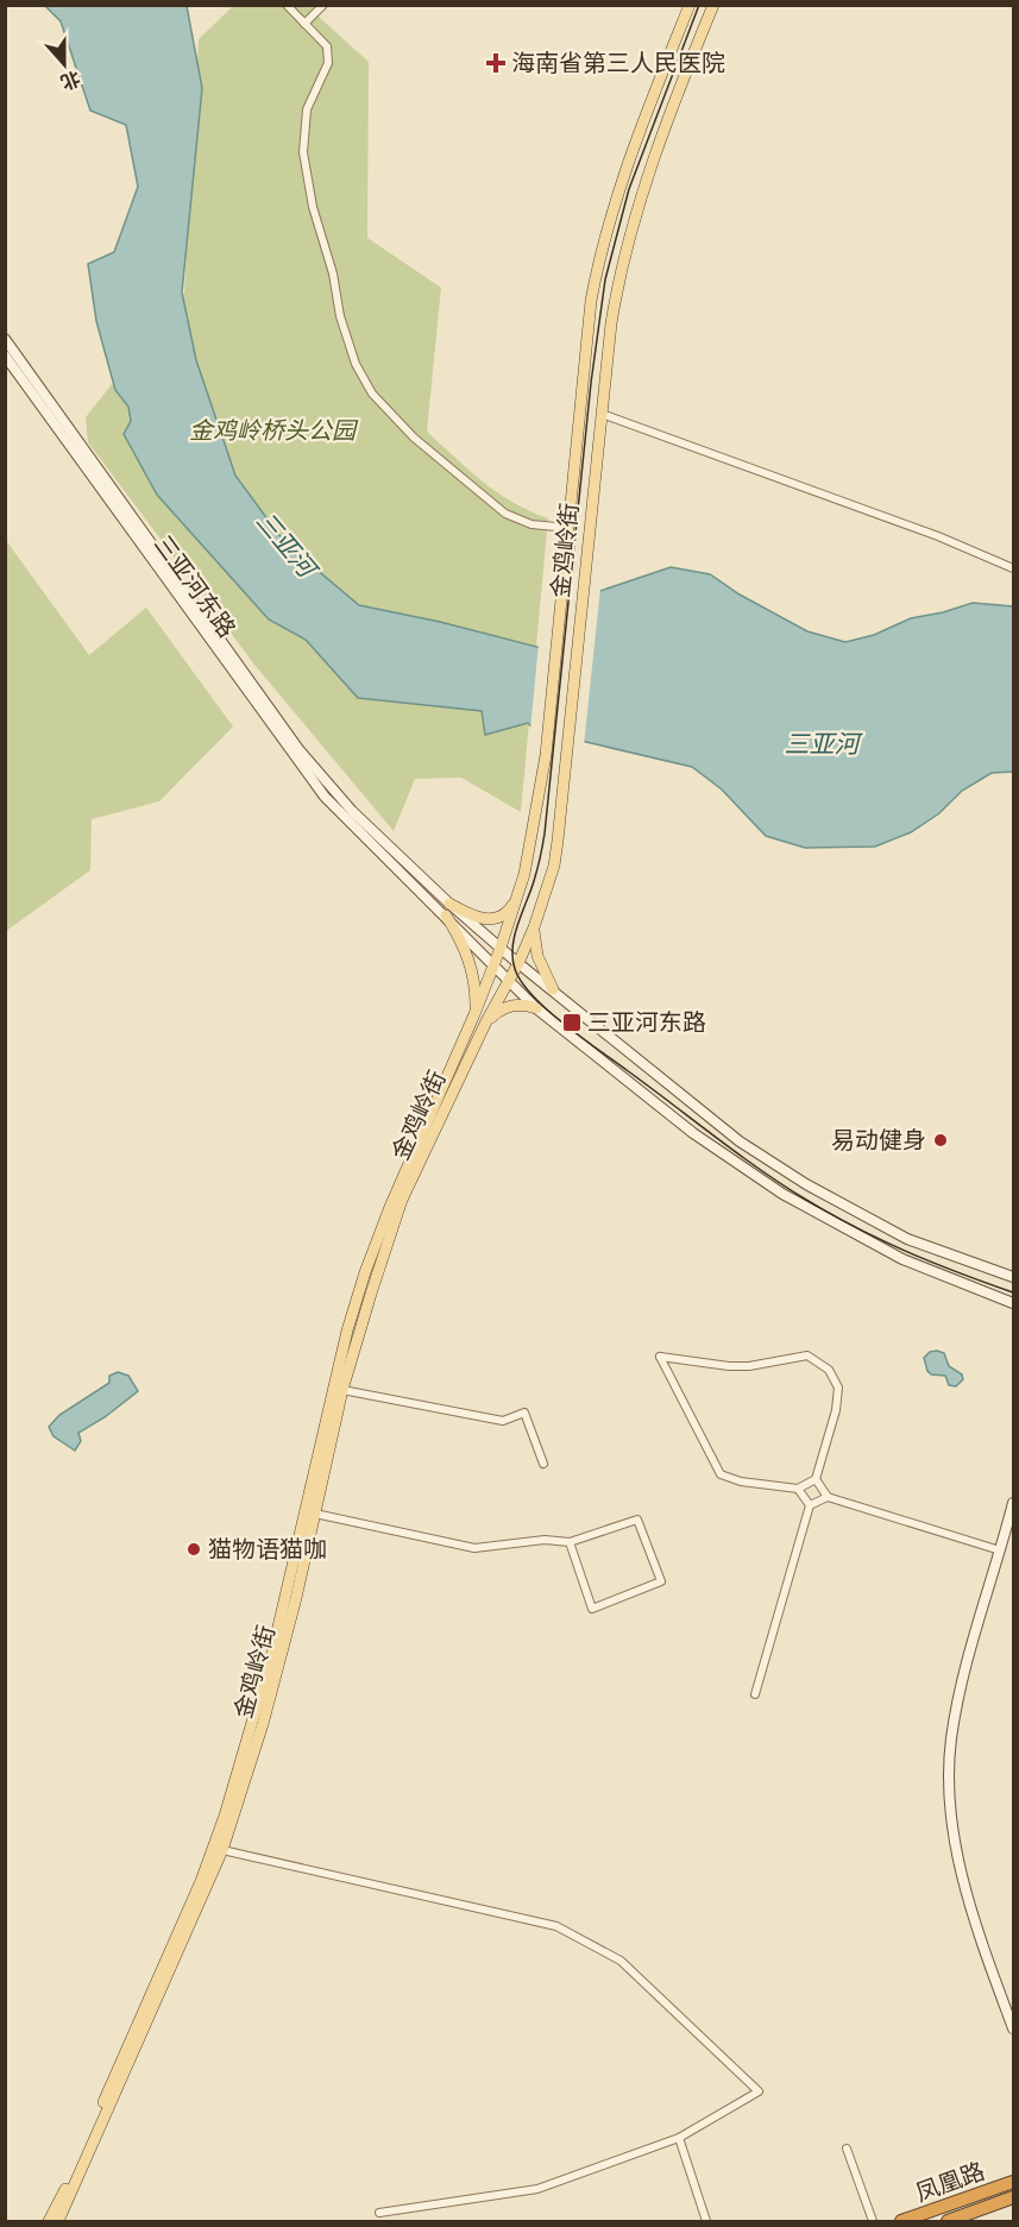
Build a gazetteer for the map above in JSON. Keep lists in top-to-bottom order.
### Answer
{
  "streets": {
    "highway": ["凤凰路"],
    "main road": ["金鸡岭街", "三亚河东路"]
  },
  "crossings": [
    ["金鸡岭街", "三亚河东路"]
  ],
  "water": ["三亚河"],
  "parks": ["金鸡岭桥头公园"],
  "places": {
    "health": ["海南省第三人民医院"],
    "transit": ["三亚河东路"],
    "other": ["易动健身", "猫物语猫咖"]
  },
  "north": "bottom"
}
